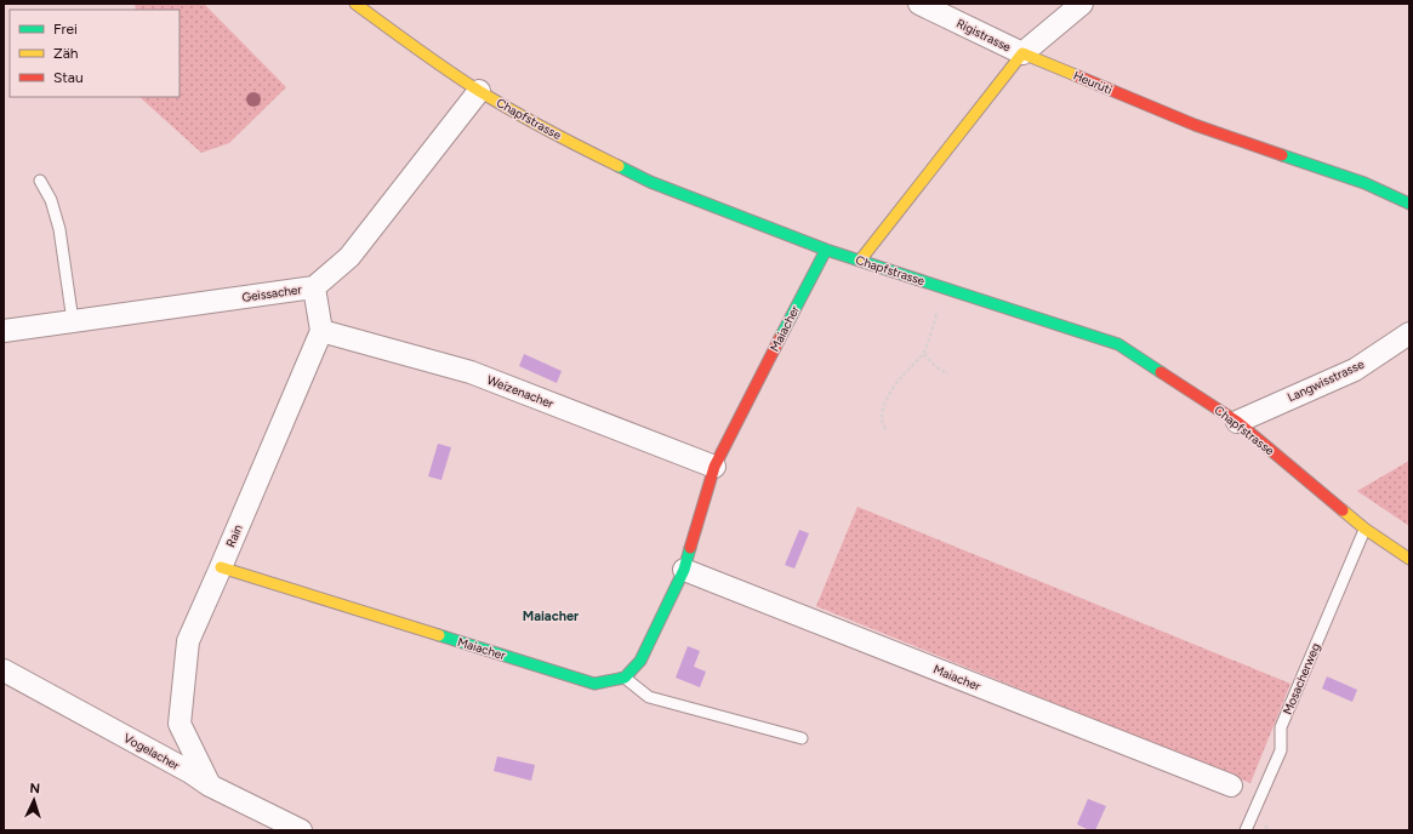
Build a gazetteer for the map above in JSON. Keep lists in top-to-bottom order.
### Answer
{
  "streets": {
    "street": [
      "Rigistrasse",
      "Heurüti",
      "Chapfstrasse",
      "Geissacher",
      "Maiacher",
      "Langwisstrasse",
      "Weizenacher",
      "Rain",
      "Vogelacher"
    ],
    "lane": ["Mosacherweg"]
  },
  "crossings": [
    ["Rigistrasse", "Heurüti"],
    ["Chapfstrasse", "Geissacher"],
    ["Chapfstrasse", "Maiacher"],
    ["Chapfstrasse", "Langwisstrasse"],
    ["Chapfstrasse", "Mosacherweg"],
    ["Maiacher", "Weizenacher"],
    ["Maiacher", "Rain"],
    ["Weizenacher", "Rain"],
    ["Rain", "Vogelacher"]
  ],
  "districts": ["Maiacher"],
  "legend": ["Frei", "Zäh", "Stau"],
  "north": "top"
}
